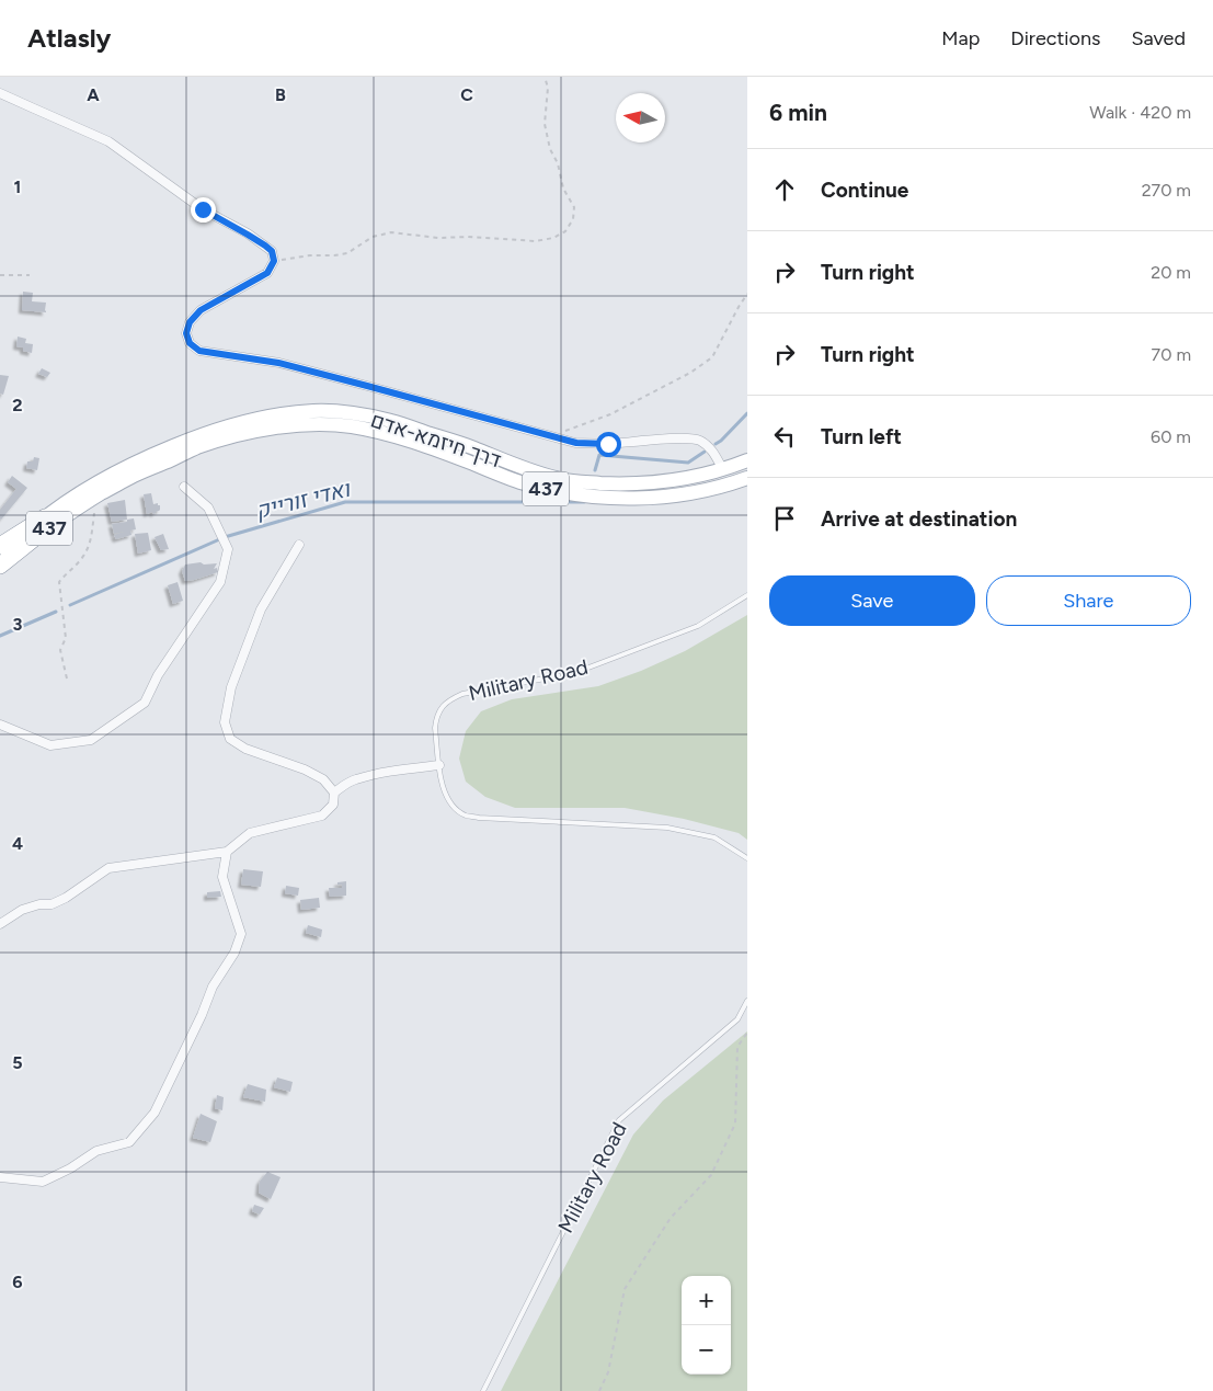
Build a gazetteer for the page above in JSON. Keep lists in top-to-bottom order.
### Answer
{
  "streets": {
    "main road": ["דרך חיזמא-אדם", "437"],
    "lane": ["Military Road"]
  },
  "crossings": [
    ["דרך חיזמא-אדם", "437"]
  ],
  "water": ["ואדי זורייק"],
  "north": "left",
  "page": {
    "header": "Atlasly",
    "nav": ["Map", "Directions", "Saved"],
    "heading": ["6 min", "Walk · 420 m"],
    "list": [
      ["Continue", "270 m"],
      ["Turn right", "20 m"],
      ["Turn right", "70 m"],
      ["Turn left", "60 m"],
      "Arrive at destination"
    ],
    "buttons": ["Save", "Share"],
    "map_buttons": ["+", "−"]
  },
  "grid": {
    "columns": ["A", "B", "C"],
    "rows": [
      "1",
      "2",
      "3",
      "4",
      "5",
      "6"
    ]
  }
}
